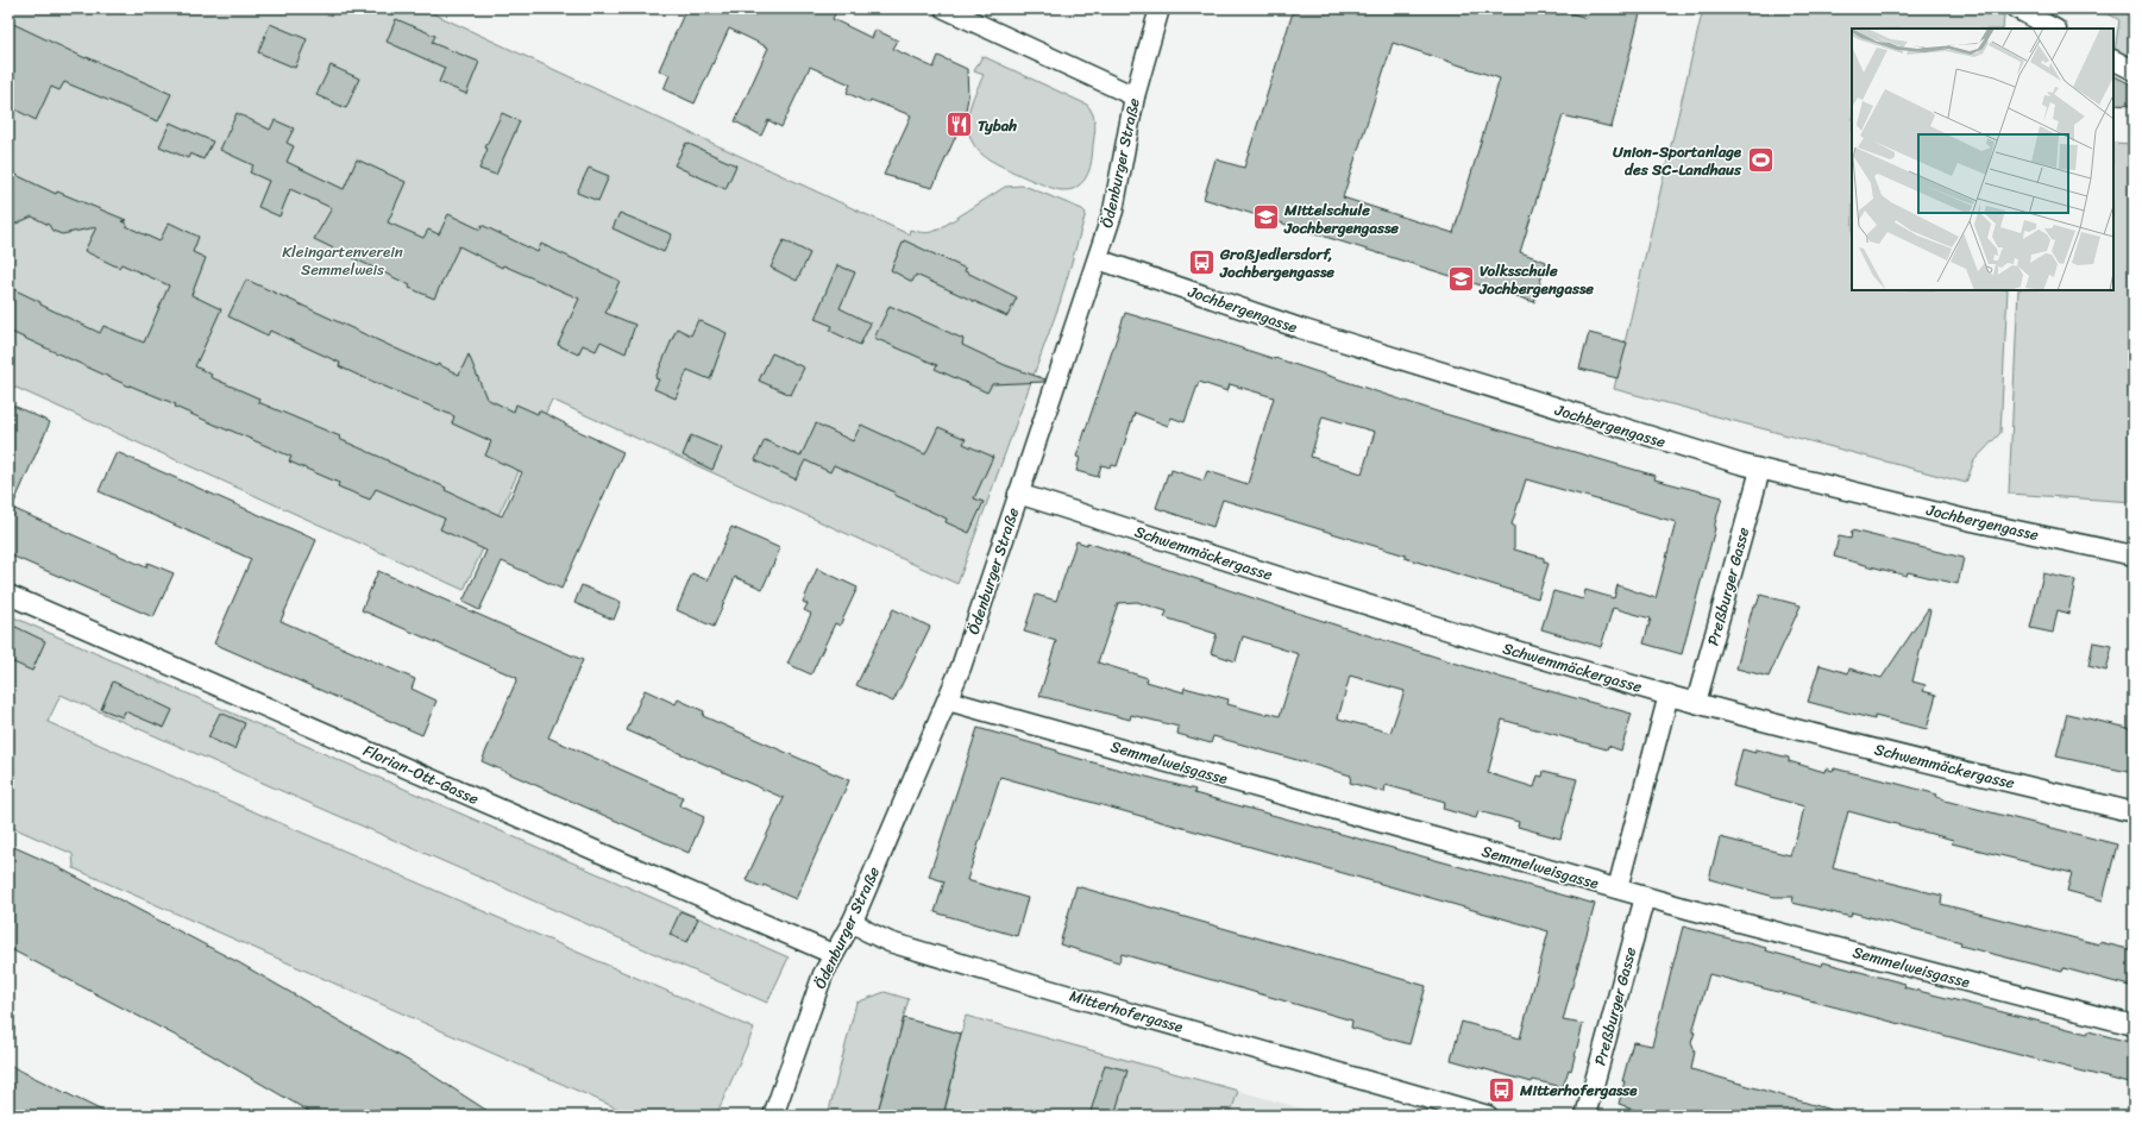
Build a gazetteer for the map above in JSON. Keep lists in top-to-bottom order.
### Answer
{
  "streets": {
    "street": [
      "Ödenburger Straße",
      "Jochbergengasse",
      "Schwemmäckergasse",
      "Preßburger Gasse",
      "Semmelweisgasse",
      "Florian-Ott-Gasse",
      "Mitterhofergasse"
    ]
  },
  "crossings": [
    ["Ödenburger Straße", "Jochbergengasse"],
    ["Ödenburger Straße", "Schwemmäckergasse"],
    ["Ödenburger Straße", "Semmelweisgasse"],
    ["Ödenburger Straße", "Florian-Ott-Gasse"],
    ["Ödenburger Straße", "Mitterhofergasse"],
    ["Jochbergengasse", "Preßburger Gasse"],
    ["Schwemmäckergasse", "Preßburger Gasse"],
    ["Preßburger Gasse", "Semmelweisgasse"]
  ],
  "parks": ["Kleingartenverein Semmelweis"],
  "places": {
    "restaurant": ["Tybah"],
    "sports": ["Union-Sportanlage des SC-Landhaus"],
    "school or university": ["Mittelschule Jochbergengasse", "Volksschule Jochbergengasse"],
    "bus stop": ["Großjedlersdorf, Jochbergengasse", "Mitterhofergasse"]
  }
}
